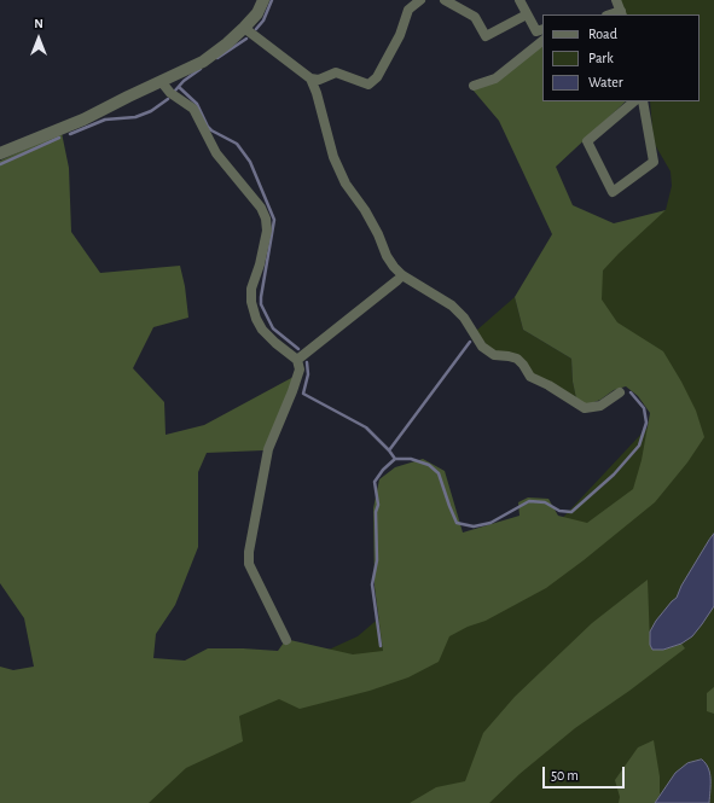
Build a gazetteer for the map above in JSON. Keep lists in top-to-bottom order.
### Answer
{
  "legend": ["Road", "Park", "Water"],
  "scale_bar": "50 m",
  "north": "top"
}
